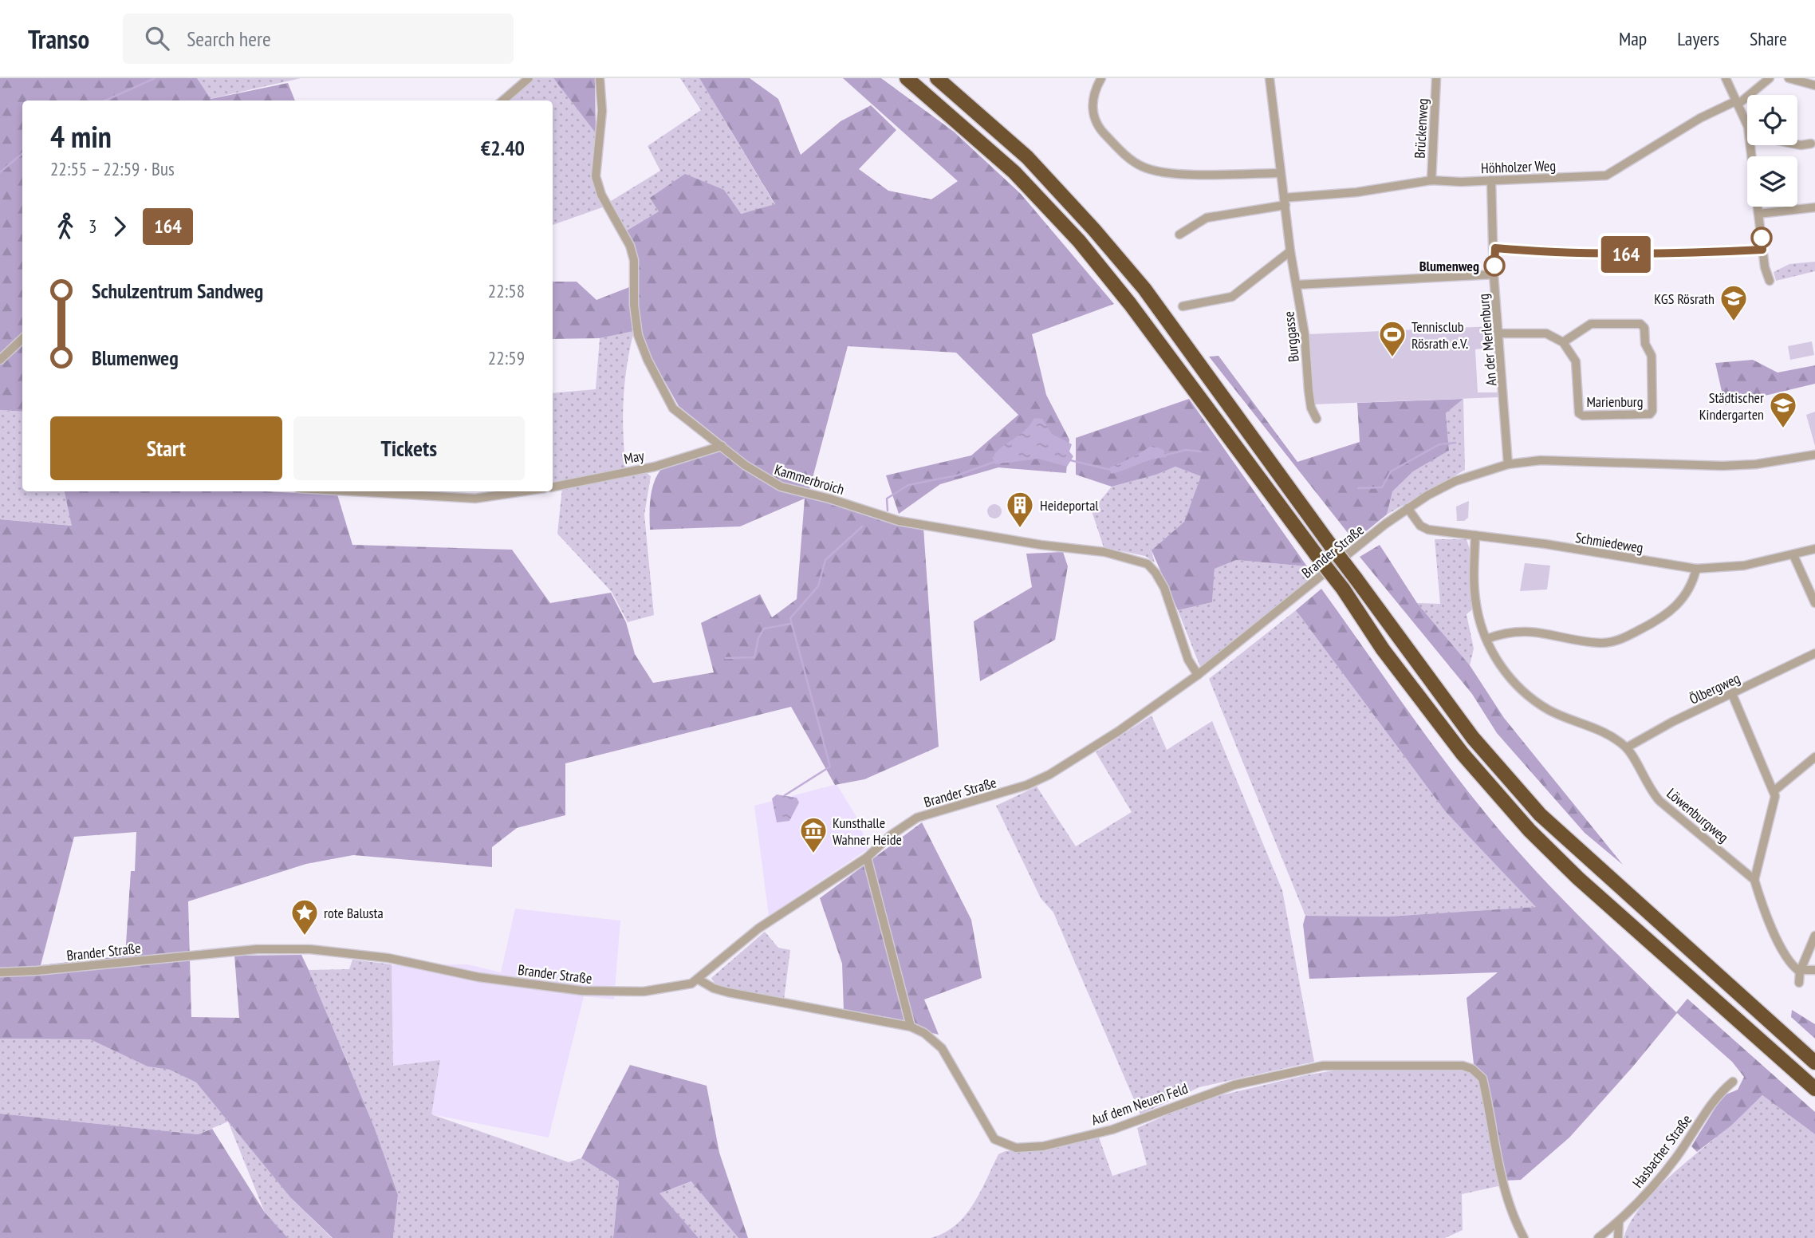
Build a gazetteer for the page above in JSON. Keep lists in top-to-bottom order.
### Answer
{
  "streets": {
    "street": [
      "Brückenweg",
      "Höhholzer Weg",
      "Burggasse",
      "An der Merlenburg",
      "Marienburg",
      "May",
      "Kammerbroich",
      "Schmiedeweg",
      "Brander Straße",
      "Ölbergweg",
      "Löwenburgweg",
      "Auf dem Neuen Feld",
      "Hasbacher Straße"
    ]
  },
  "crossings": [
    ["Brückenweg", "Höhholzer Weg"],
    ["Höhholzer Weg", "Burggasse"],
    ["Höhholzer Weg", "An der Merlenburg"],
    ["An der Merlenburg", "Brander Straße"],
    ["May", "Kammerbroich"],
    ["Kammerbroich", "Brander Straße"],
    ["Schmiedeweg", "Brander Straße"],
    ["Schmiedeweg", "Löwenburgweg"],
    ["Brander Straße", "Auf dem Neuen Feld"],
    ["Ölbergweg", "Löwenburgweg"]
  ],
  "places": {
    "other": ["Blumenweg"],
    "school or university": ["KGS Rösrath", "Städtischer Kindergarten"],
    "sports": ["Tennisclub Rösrath e.V."],
    "building": ["Heideportal"],
    "museum": ["Kunsthalle Wahner Heide"],
    "place": ["rote Balusta"]
  },
  "lines": ["bus line 164"],
  "page": {
    "header": "Transo",
    "search": "Search here",
    "nav": ["Map", "Layers", "Share"],
    "on_map": "164",
    "heading": ["4 min", "22:55 – 22:59 · Bus", "€2.40"],
    "legs": ["3", "164"],
    "list": [
      {
        "name": "Schulzentrum Sandweg",
        "value": "22:58"
      },
      {
        "name": "Blumenweg",
        "value": "22:59"
      }
    ],
    "buttons": ["Start", "Tickets"]
  }
}
